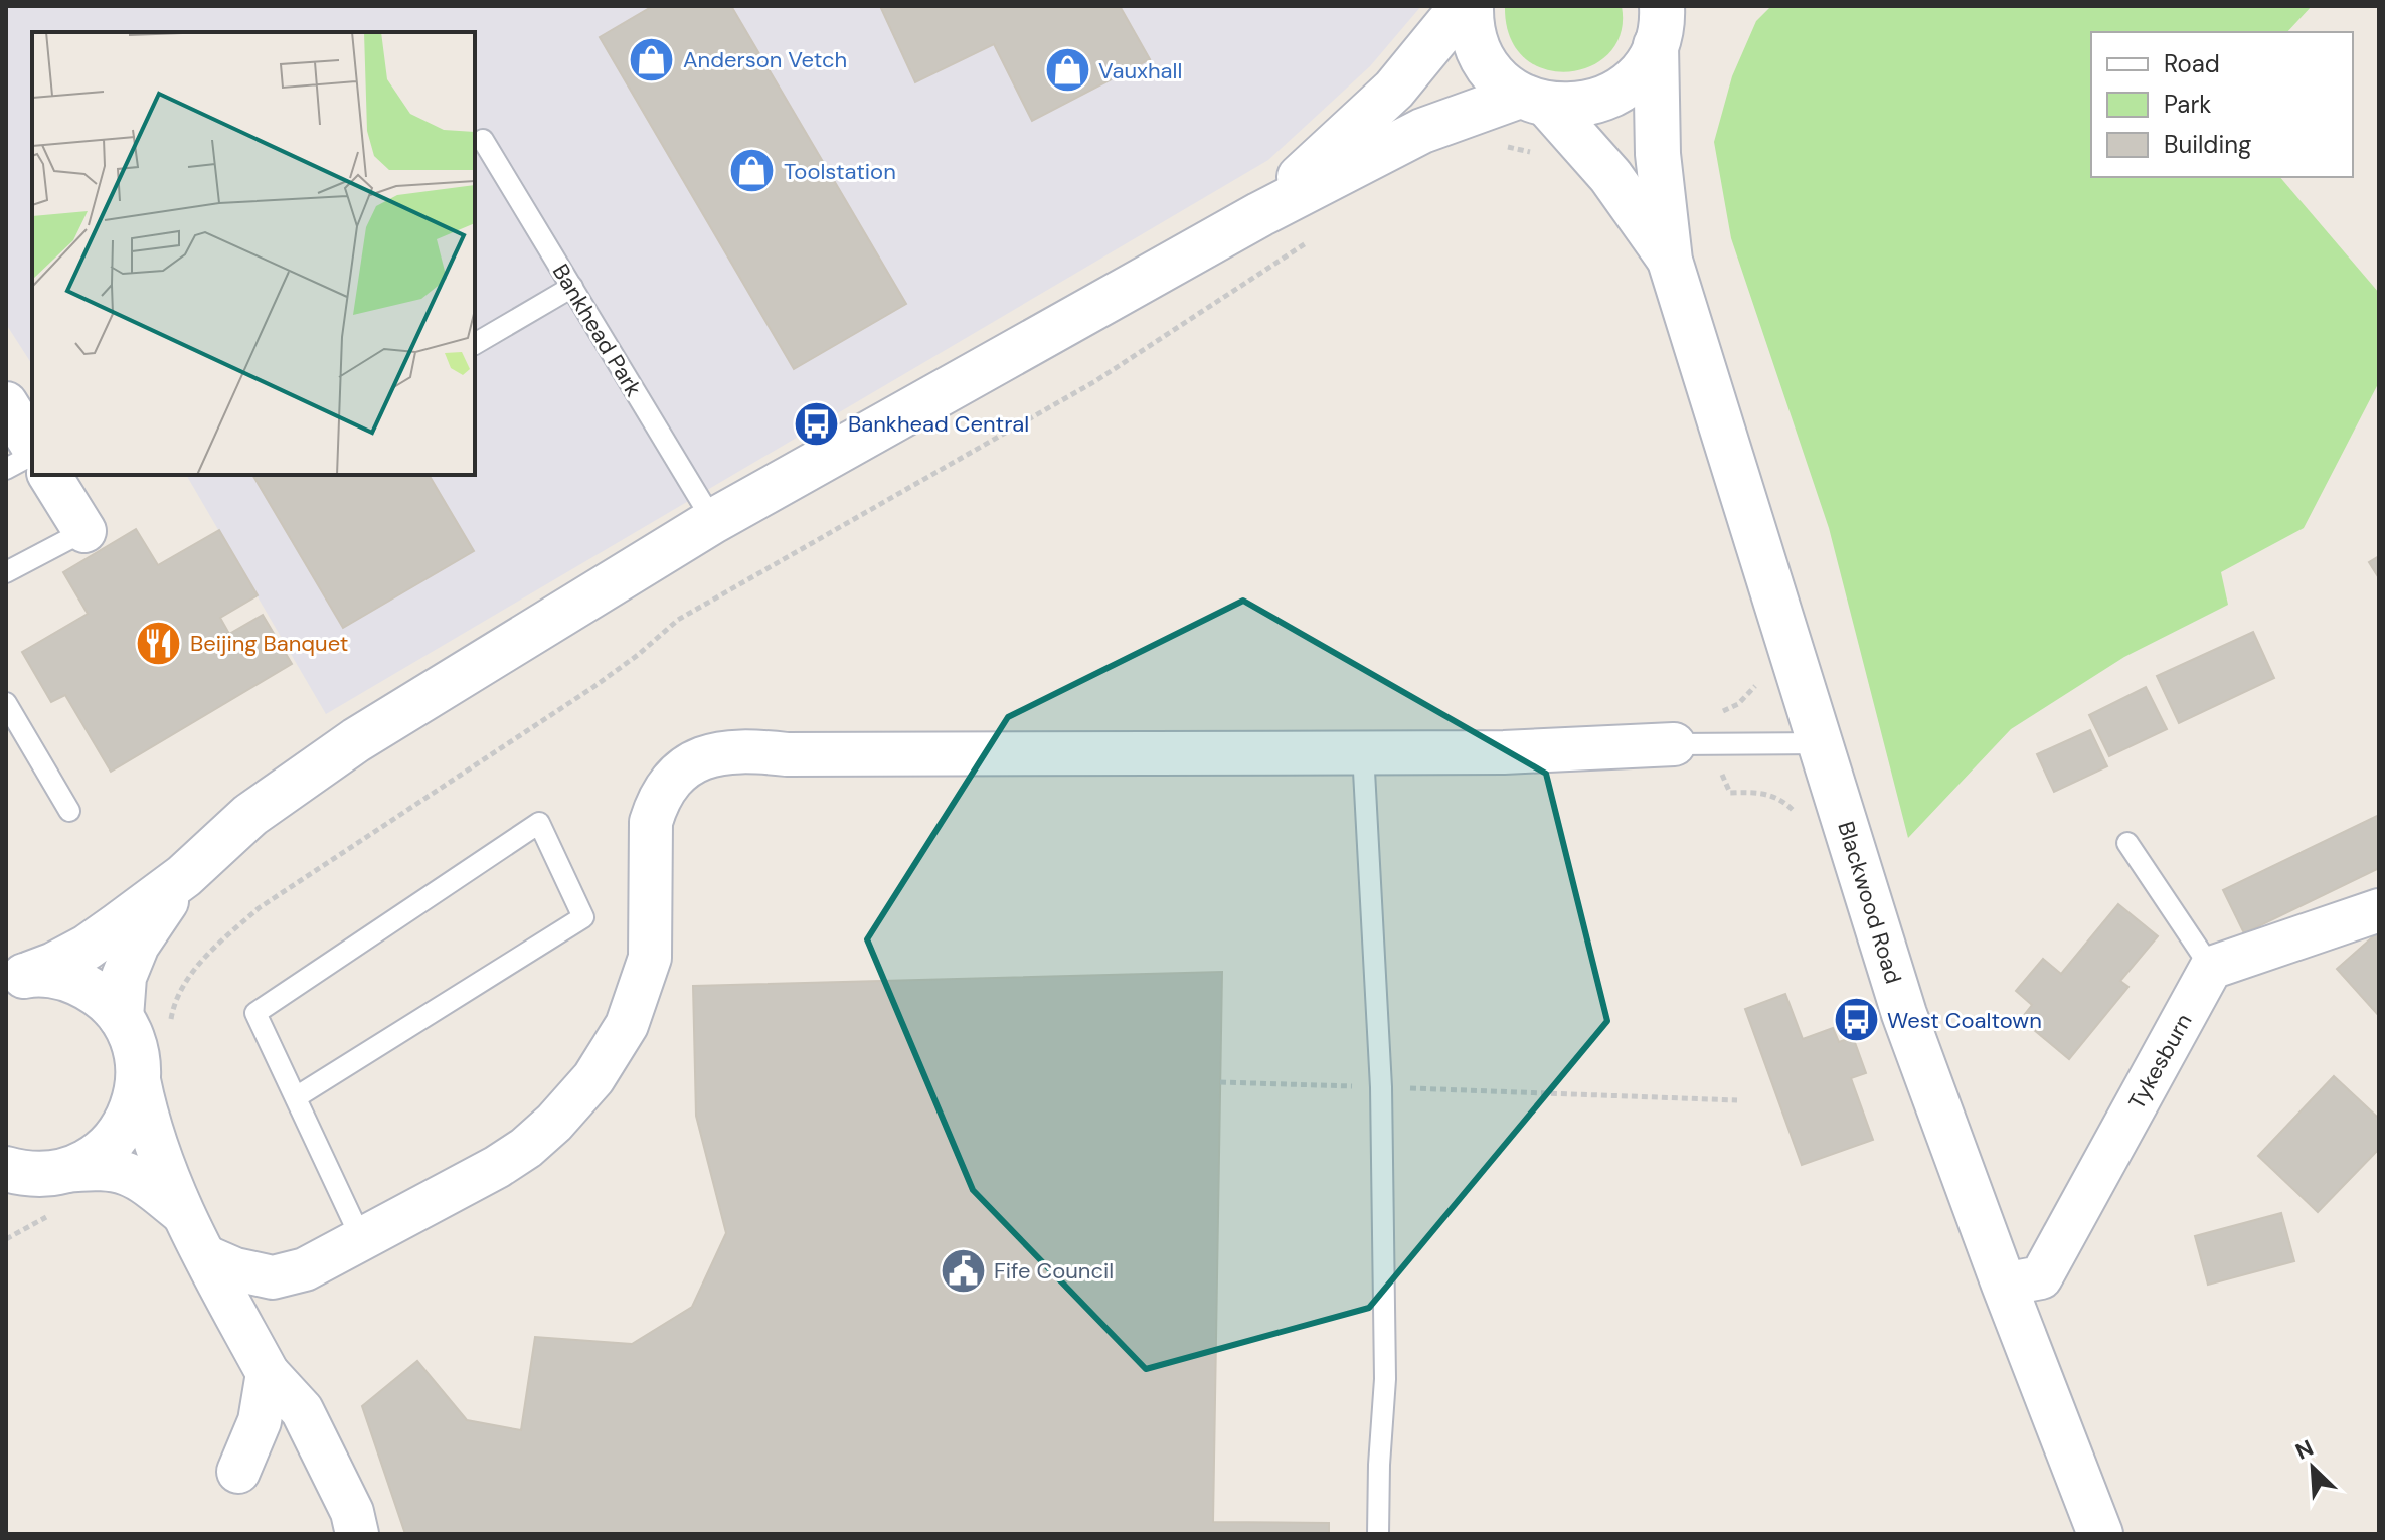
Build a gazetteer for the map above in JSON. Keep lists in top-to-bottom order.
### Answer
{
  "streets": {
    "main road": ["Blackwood Road"],
    "street": ["Tykesburn"],
    "lane": ["Bankhead Park"]
  },
  "crossings": [
    ["Blackwood Road", "Tykesburn"]
  ],
  "places": {
    "shop": ["Anderson Vetch", "Vauxhall", "Toolstation"],
    "bus stop": ["Bankhead Central", "West Coaltown"],
    "restaurant": ["Beijing Banquet"],
    "public building": ["Fife Council"]
  },
  "legend": ["Road", "Park", "Building"],
  "north": "top left"
}
